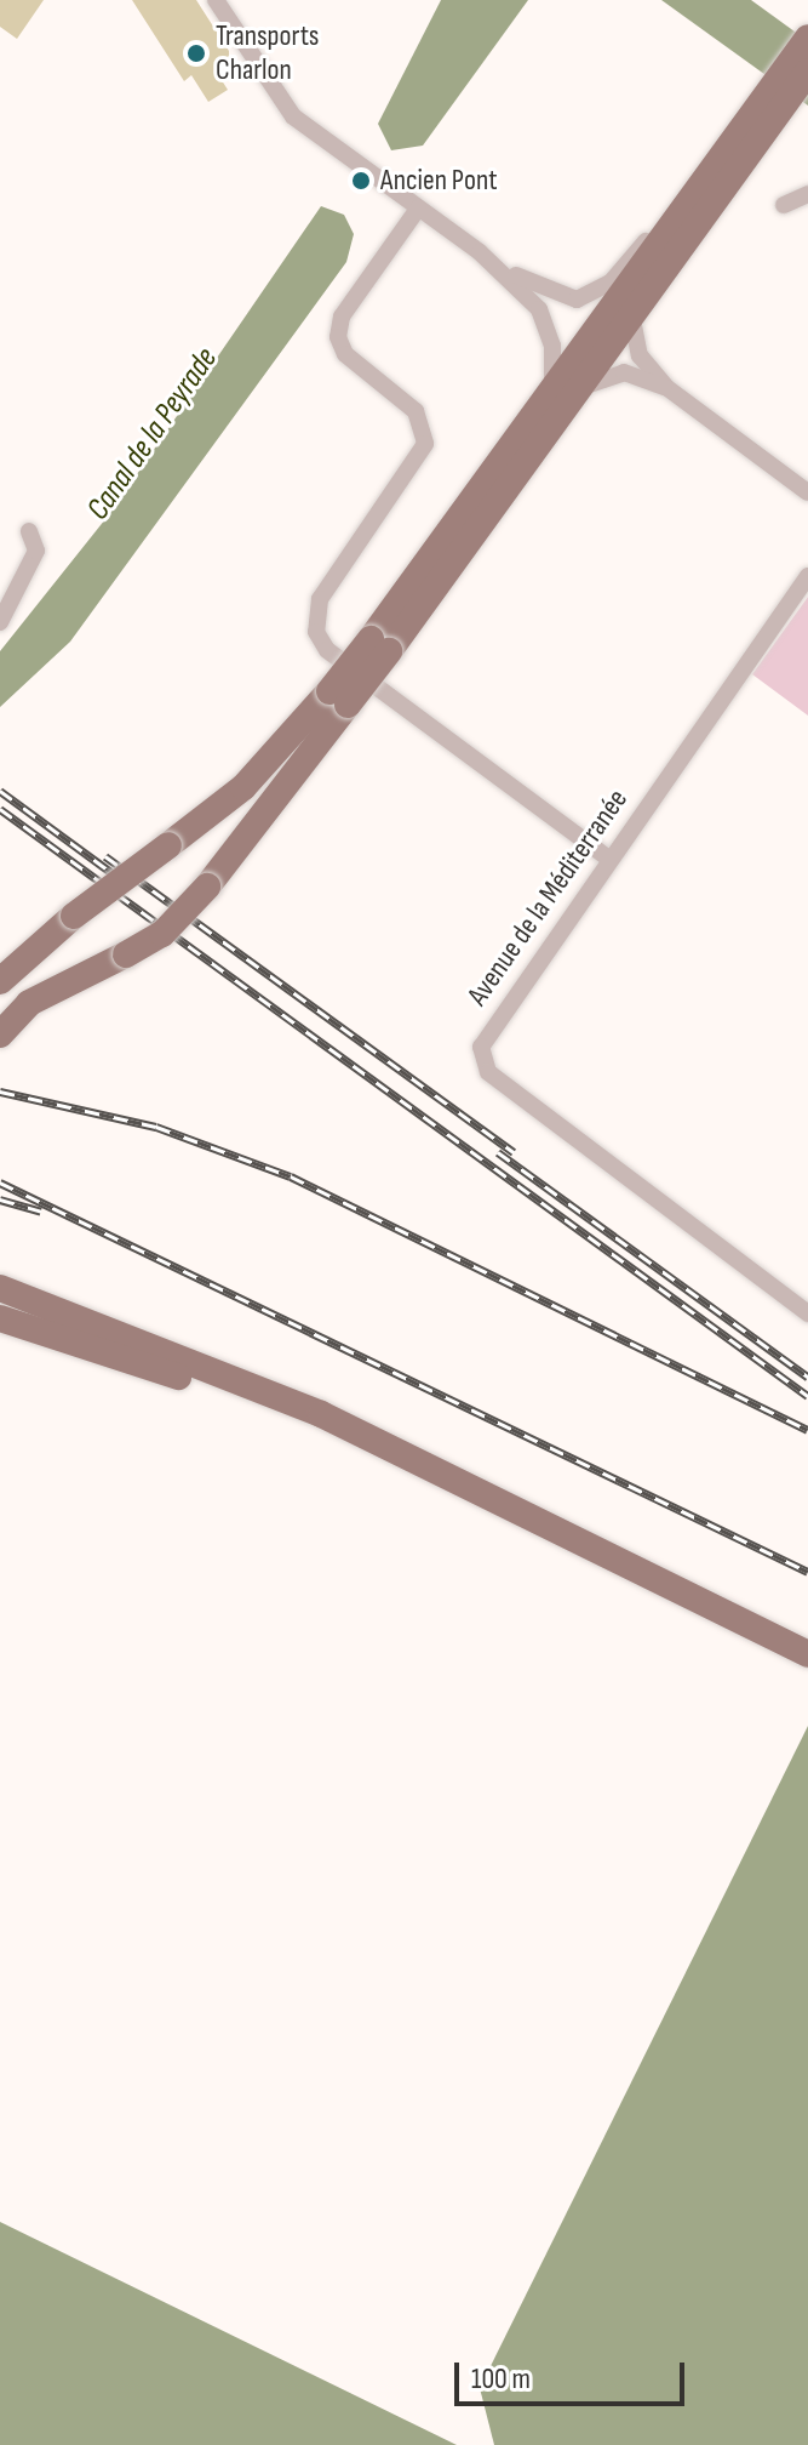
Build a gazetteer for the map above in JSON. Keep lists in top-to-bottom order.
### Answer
{
  "streets": {
    "street": ["Avenue de la Méditerranée"]
  },
  "water": ["Canal de la Peyrade"],
  "places": ["Transports Charlon", "Ancien Pont"],
  "scale_bar": "100 m"
}
